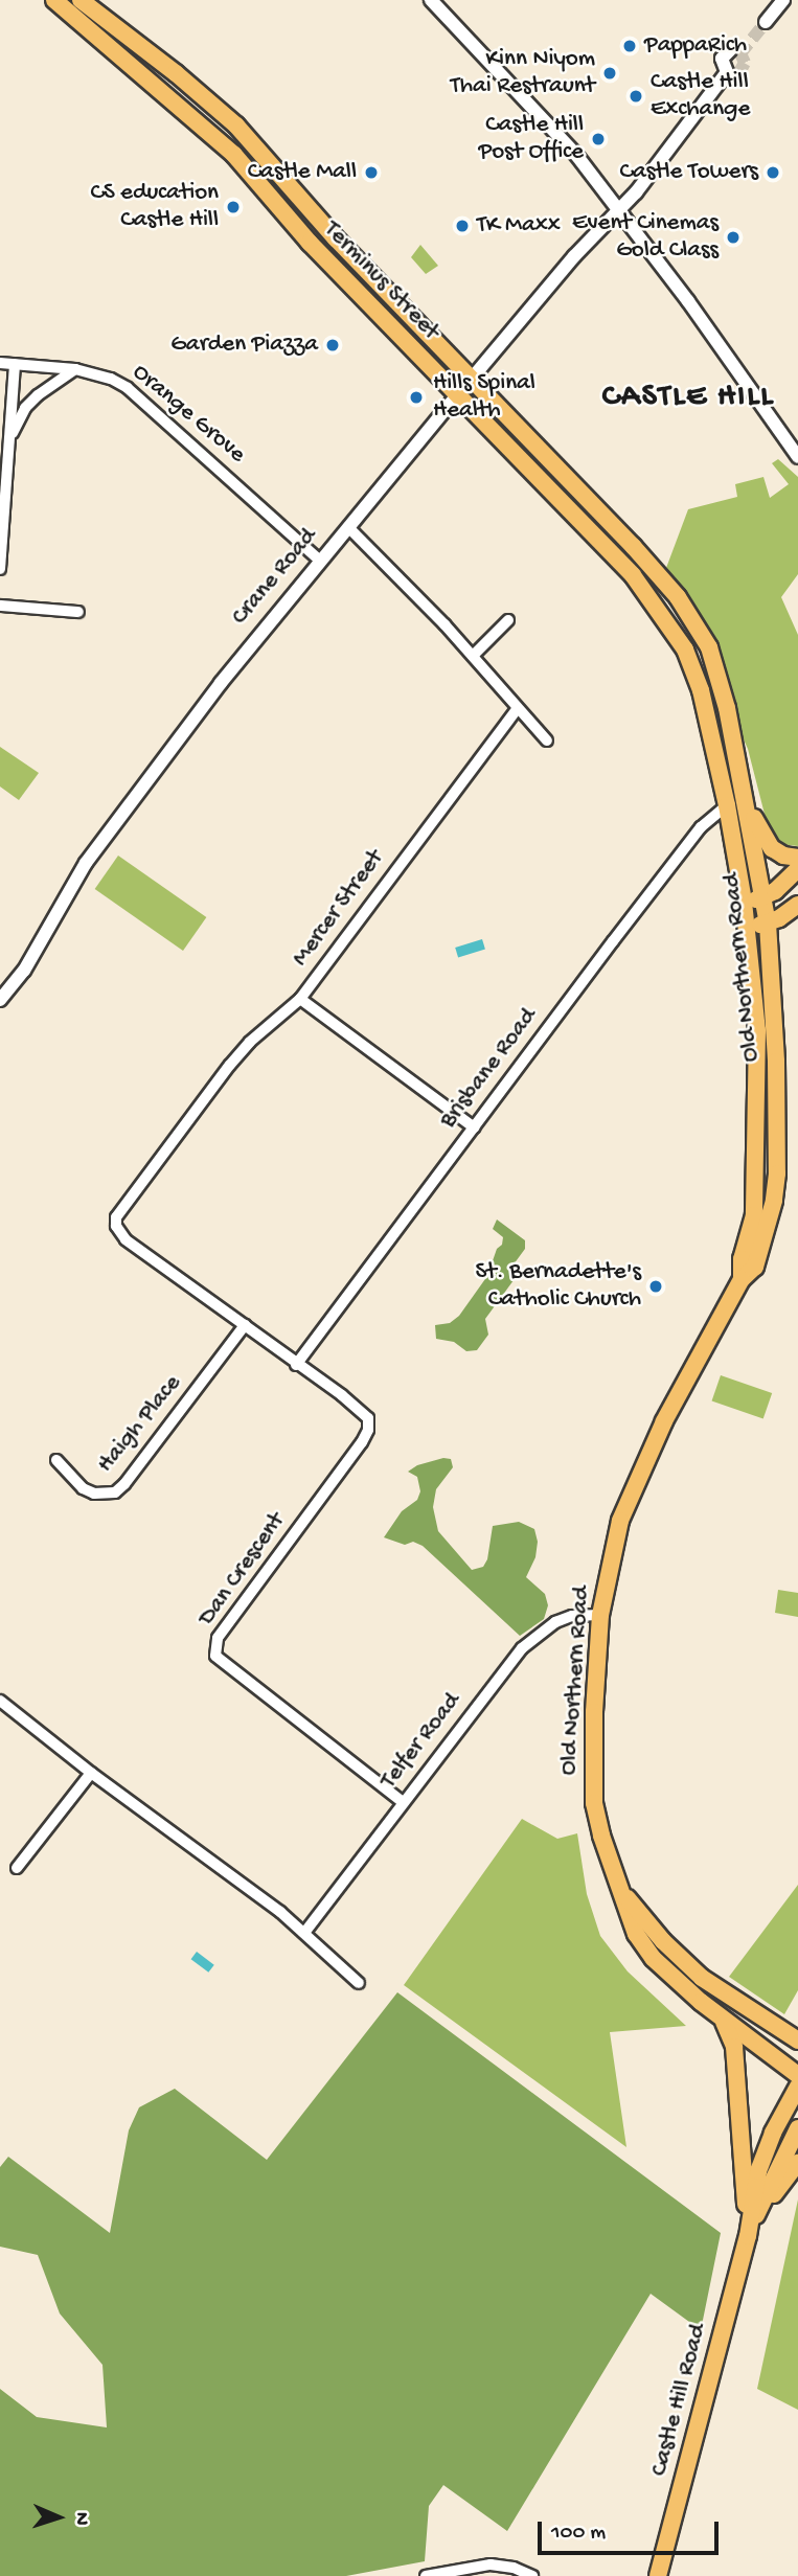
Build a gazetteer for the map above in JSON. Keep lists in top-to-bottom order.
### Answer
{
  "streets": {
    "main road": [
      "Terminus Street",
      "Crane Road",
      "Old Northern Road",
      "Castle Hill Road"
    ],
    "street": [
      "Orange Grove",
      "Mercer Street",
      "Brisbane Road",
      "Haigh Place",
      "Dan Crescent",
      "Telfer Road"
    ]
  },
  "crossings": [
    ["Terminus Street", "Crane Road"],
    ["Terminus Street", "Old Northern Road"],
    ["Orange Grove", "Crane Road"],
    ["Mercer Street", "Brisbane Road"],
    ["Old Northern Road", "Brisbane Road"],
    ["Old Northern Road", "Telfer Road"],
    ["Brisbane Road", "Dan Crescent"],
    ["Dan Crescent", "Telfer Road"]
  ],
  "districts": ["CASTLE HILL"],
  "places": [
    "PappaRich",
    "Kinn Niyom Thai Restraunt",
    "Castle Hill Exchange",
    "Castle Hill Post Office",
    "Castle Mall",
    "Castle Towers",
    "CS education Castle Hill",
    "TK Maxx",
    "Event Cinemas Gold Class",
    "Garden Piazza",
    "Hills Spinal Health",
    "St. Bernadette's Catholic Church"
  ],
  "scale_bar": "100 m",
  "north": "right"
}
